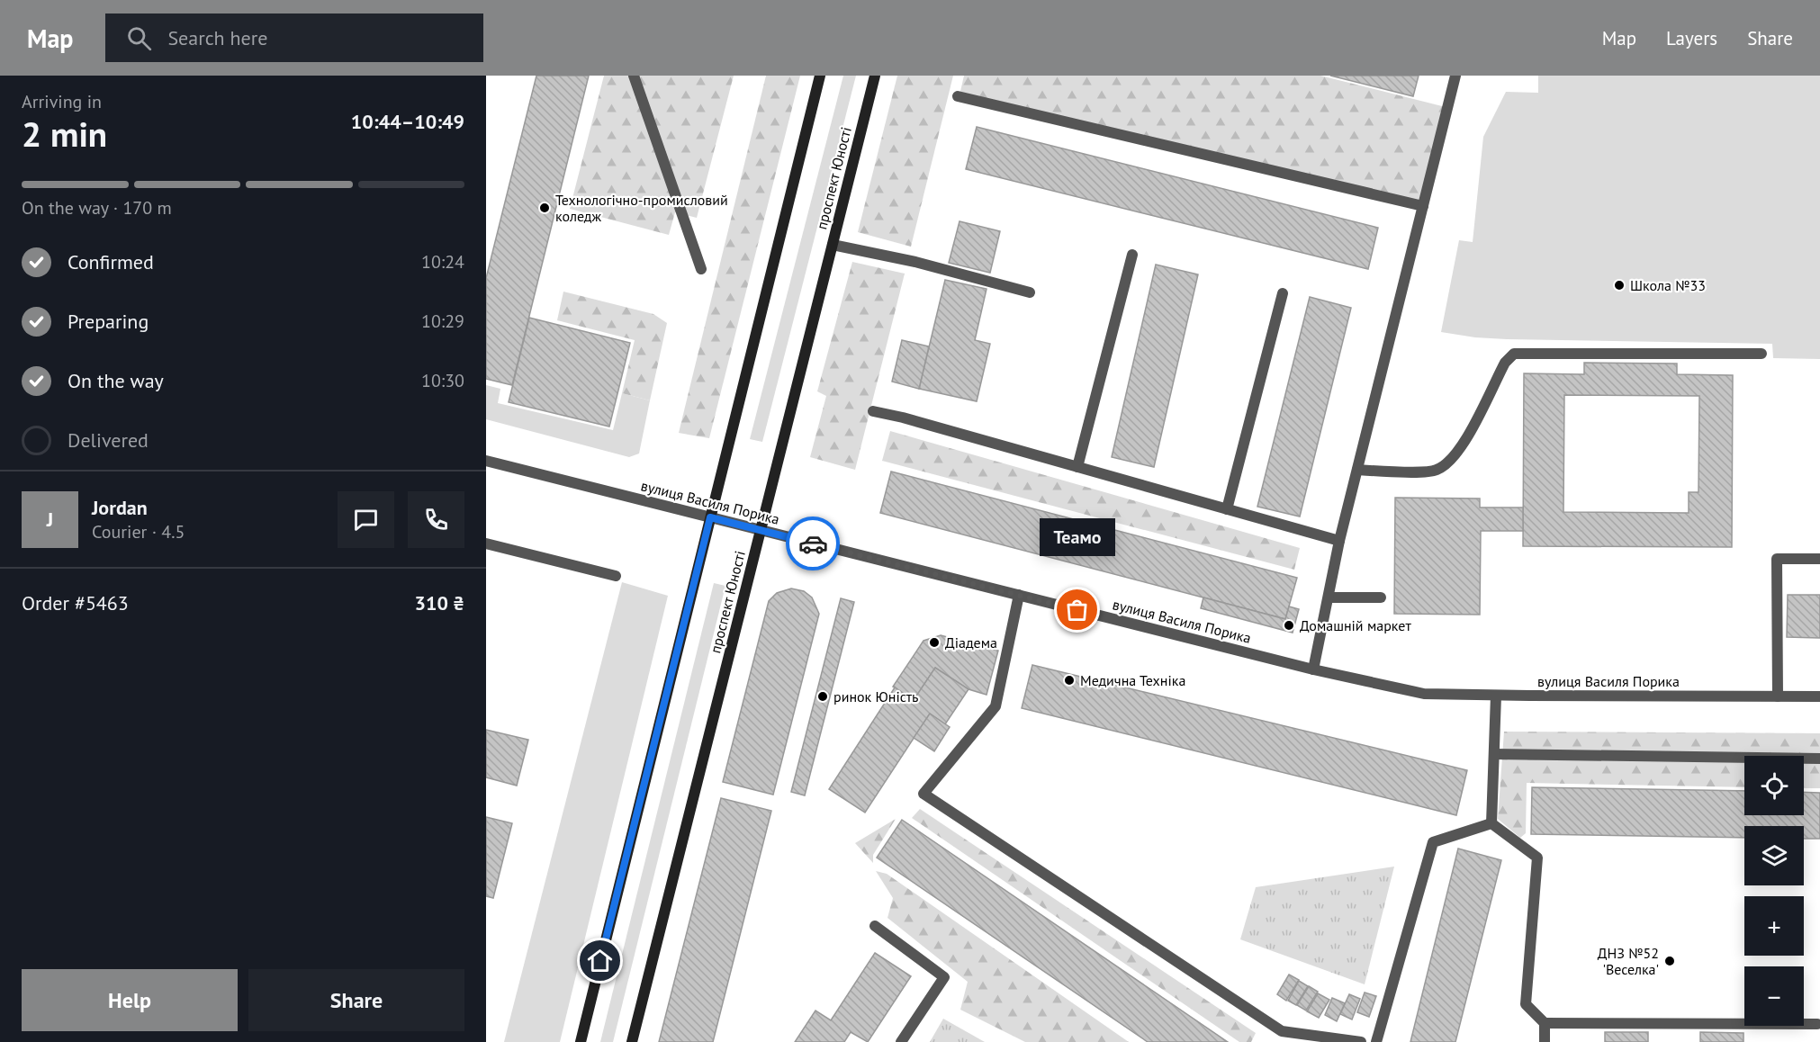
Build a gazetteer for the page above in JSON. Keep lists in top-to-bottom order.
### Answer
{
  "streets": {
    "main road": ["проспект Юності"],
    "street": ["вулиця Василя Порика"]
  },
  "crossings": [
    ["проспект Юності", "вулиця Василя Порика"]
  ],
  "places": [
    "Технологічно-промисловий коледж",
    "Школа №33",
    "Теамо",
    "Домашній маркет",
    "Діадема",
    "Медична Техніка",
    "ринок Юність",
    "ДНЗ №52 'Веселка'"
  ],
  "page": {
    "header": "Map",
    "search": "Search here",
    "nav": ["Map", "Layers", "Share"],
    "heading": ["2 min", "Arriving in", "10:44–10:49"],
    "panel": [
      "Jordan",
      "Courier · 4.5",
      "Order #5463",
      "310 ₴"
    ],
    "bar": "On the way · 170 m",
    "list": [
      ["Confirmed", "10:24"],
      ["Preparing", "10:29"],
      ["On the way", "10:30"],
      "Delivered"
    ],
    "round": "J",
    "bubble": "Теамо",
    "map_buttons": ["+", "−"],
    "buttons": ["Help", "Share"]
  }
}
